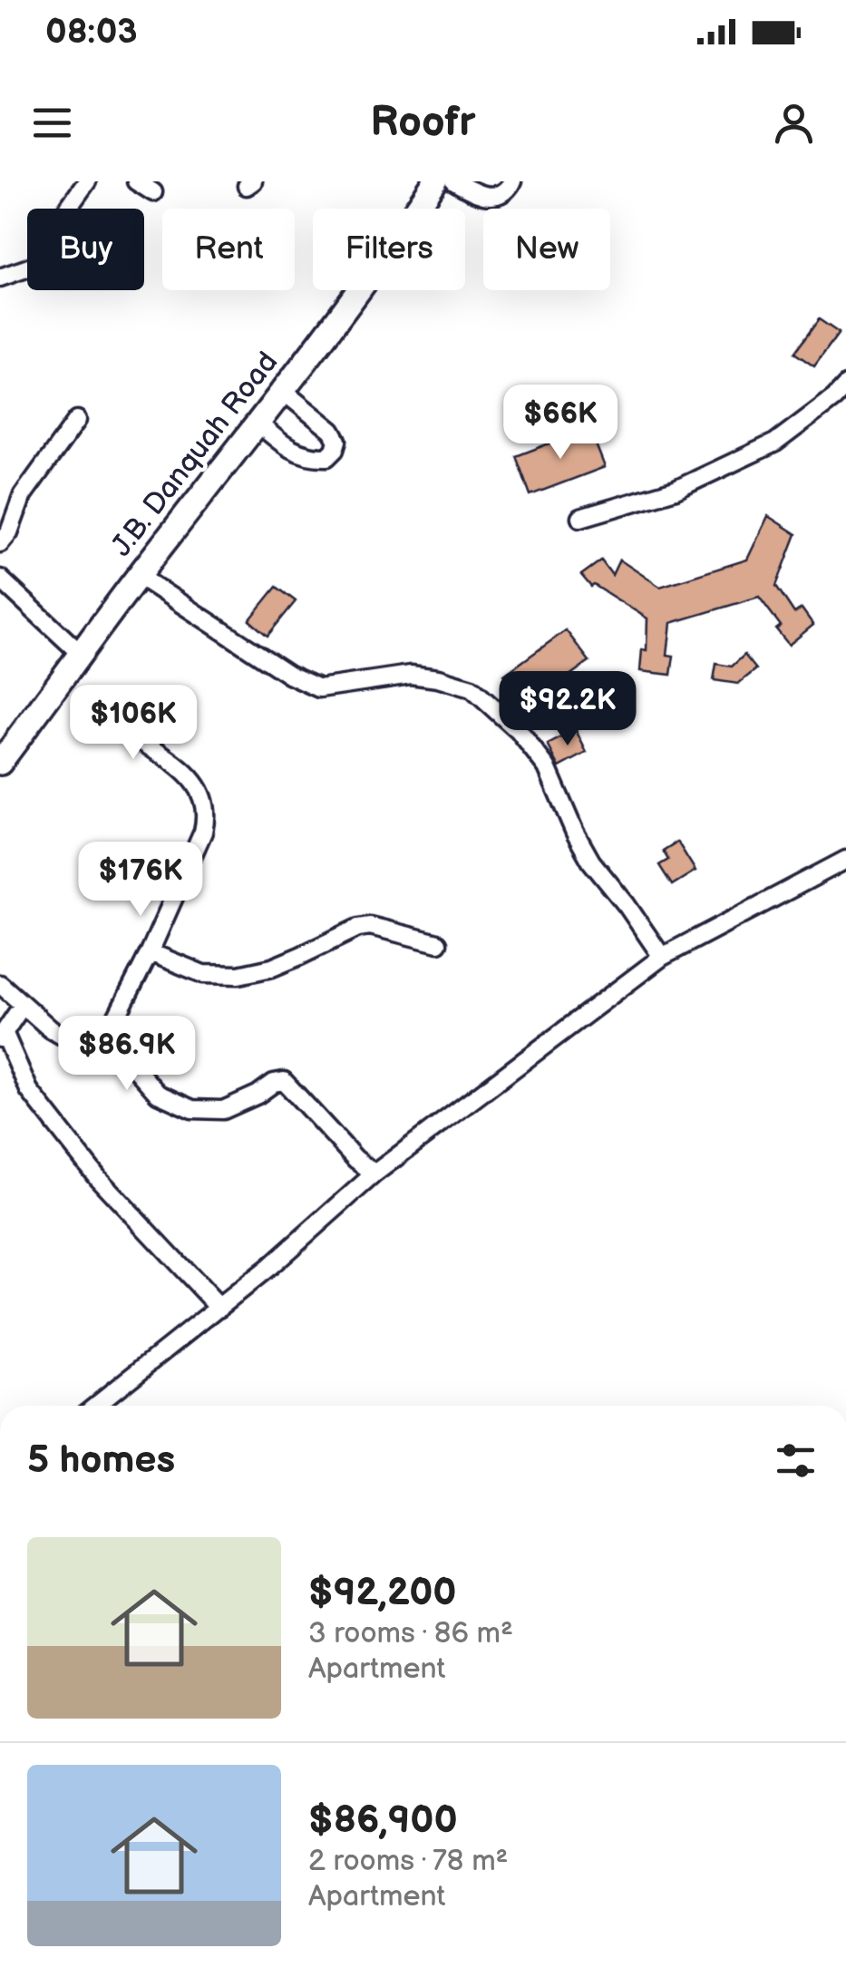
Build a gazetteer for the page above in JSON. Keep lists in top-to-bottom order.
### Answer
{
  "streets": {
    "highway": ["J.B. Danquah Road"]
  },
  "page": {
    "status": "08:03",
    "header": "Roofr",
    "chip": [
      "Buy",
      "Rent",
      "Filters",
      "New"
    ],
    "price": [
      "$66K",
      "$92.2K",
      "$106K",
      "$176K",
      "$86.9K"
    ],
    "heading": "5 homes",
    "list": [
      {
        "name": "$92,200",
        "note": "3 rooms · 86 m² · Apartment"
      },
      {
        "name": "$86,900",
        "note": "2 rooms · 78 m² · Apartment"
      }
    ]
  }
}
